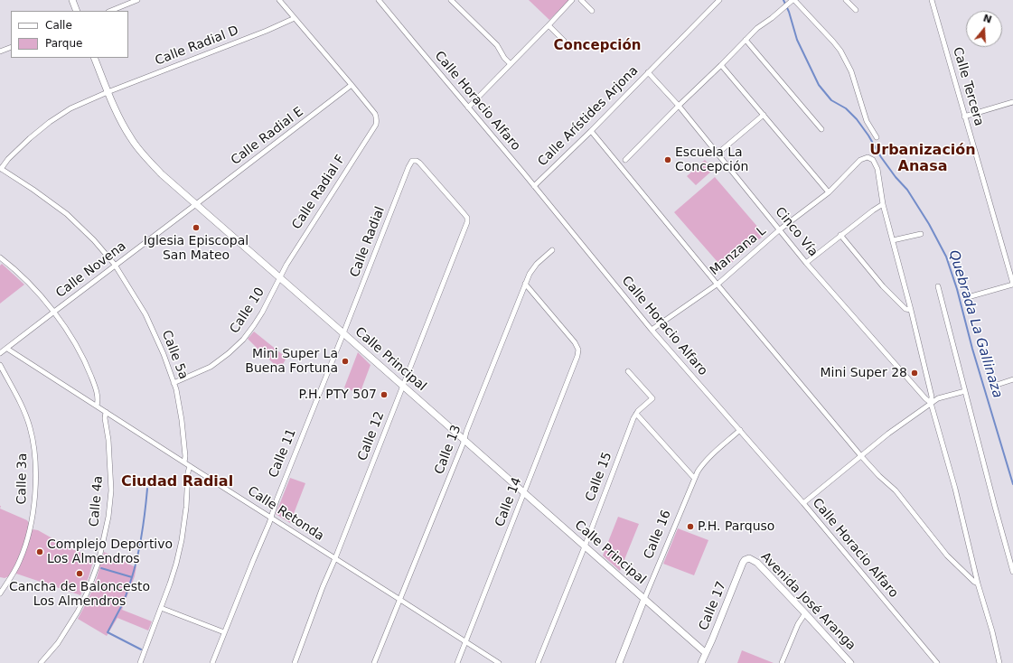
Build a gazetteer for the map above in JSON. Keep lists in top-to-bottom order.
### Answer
{
  "streets": {
    "street": [
      "Calle Radial D",
      "Calle Tercera",
      "Calle Horacio Alfaro",
      "Calle Arístides Arjona",
      "Calle Radial E",
      "Calle Radial F",
      "Cinco Vía",
      "Calle Radial",
      "Manzana L",
      "Calle Novena",
      "Calle 10",
      "Calle 5a",
      "Calle Principal",
      "Calle 12",
      "Calle 13",
      "Calle 11",
      "Calle 15",
      "Calle 3a",
      "Calle 4a",
      "Calle 14",
      "Calle Retonda",
      "Calle 16",
      "Avenida José Aranga",
      "Calle 17"
    ]
  },
  "crossings": [
    ["Calle Radial D", "Calle 5a"],
    ["Calle Radial D", "Calle Principal"],
    ["Calle Horacio Alfaro", "Calle Arístides Arjona"],
    ["Calle Horacio Alfaro", "Manzana L"],
    ["Calle Horacio Alfaro", "Calle 16"],
    ["Calle Arístides Arjona", "Cinco Vía"],
    ["Calle Radial E", "Calle Radial F"],
    ["Calle Radial E", "Calle Novena"],
    ["Calle Radial E", "Calle Principal"],
    ["Calle Radial F", "Calle 10"],
    ["Calle Radial F", "Calle Principal"],
    ["Cinco Vía", "Manzana L"],
    ["Calle Radial", "Calle Principal"],
    ["Calle Radial", "Calle 12"],
    ["Calle Radial", "Calle 11"],
    ["Calle Novena", "Calle 5a"],
    ["Calle Novena", "Calle Principal"],
    ["Calle Novena", "Calle Retonda"],
    ["Calle 10", "Calle 5a"],
    ["Calle 10", "Calle Principal"],
    ["Calle 5a", "Calle Retonda"],
    ["Calle Principal", "Calle 12"],
    ["Calle Principal", "Calle 13"],
    ["Calle Principal", "Calle 11"],
    ["Calle Principal", "Calle 15"],
    ["Calle Principal", "Calle 14"],
    ["Calle Principal", "Calle 16"],
    ["Calle Principal", "Calle 17"],
    ["Calle 12", "Calle Retonda"],
    ["Calle 13", "Calle 14"],
    ["Calle 13", "Calle Retonda"],
    ["Calle 11", "Calle Retonda"],
    ["Calle 4a", "Calle Retonda"],
    ["Calle 14", "Calle Retonda"],
    ["Avenida José Aranga", "Calle 17"]
  ],
  "districts": ["Concepción", "Urbanización Anasa", "Ciudad Radial"],
  "water": ["Quebrada La Gallinaza"],
  "places": [
    "Escuela La Concepción",
    "Iglesia Episcopal San Mateo",
    "Mini Super La Buena Fortuna",
    "Mini Super 28",
    "P.H. PTY 507",
    "P.H. Parquso",
    "Complejo Deportivo Los Almendros",
    "Cancha de Baloncesto Los Almendros"
  ],
  "legend": ["Calle", "Parque"],
  "north": "top"
}
